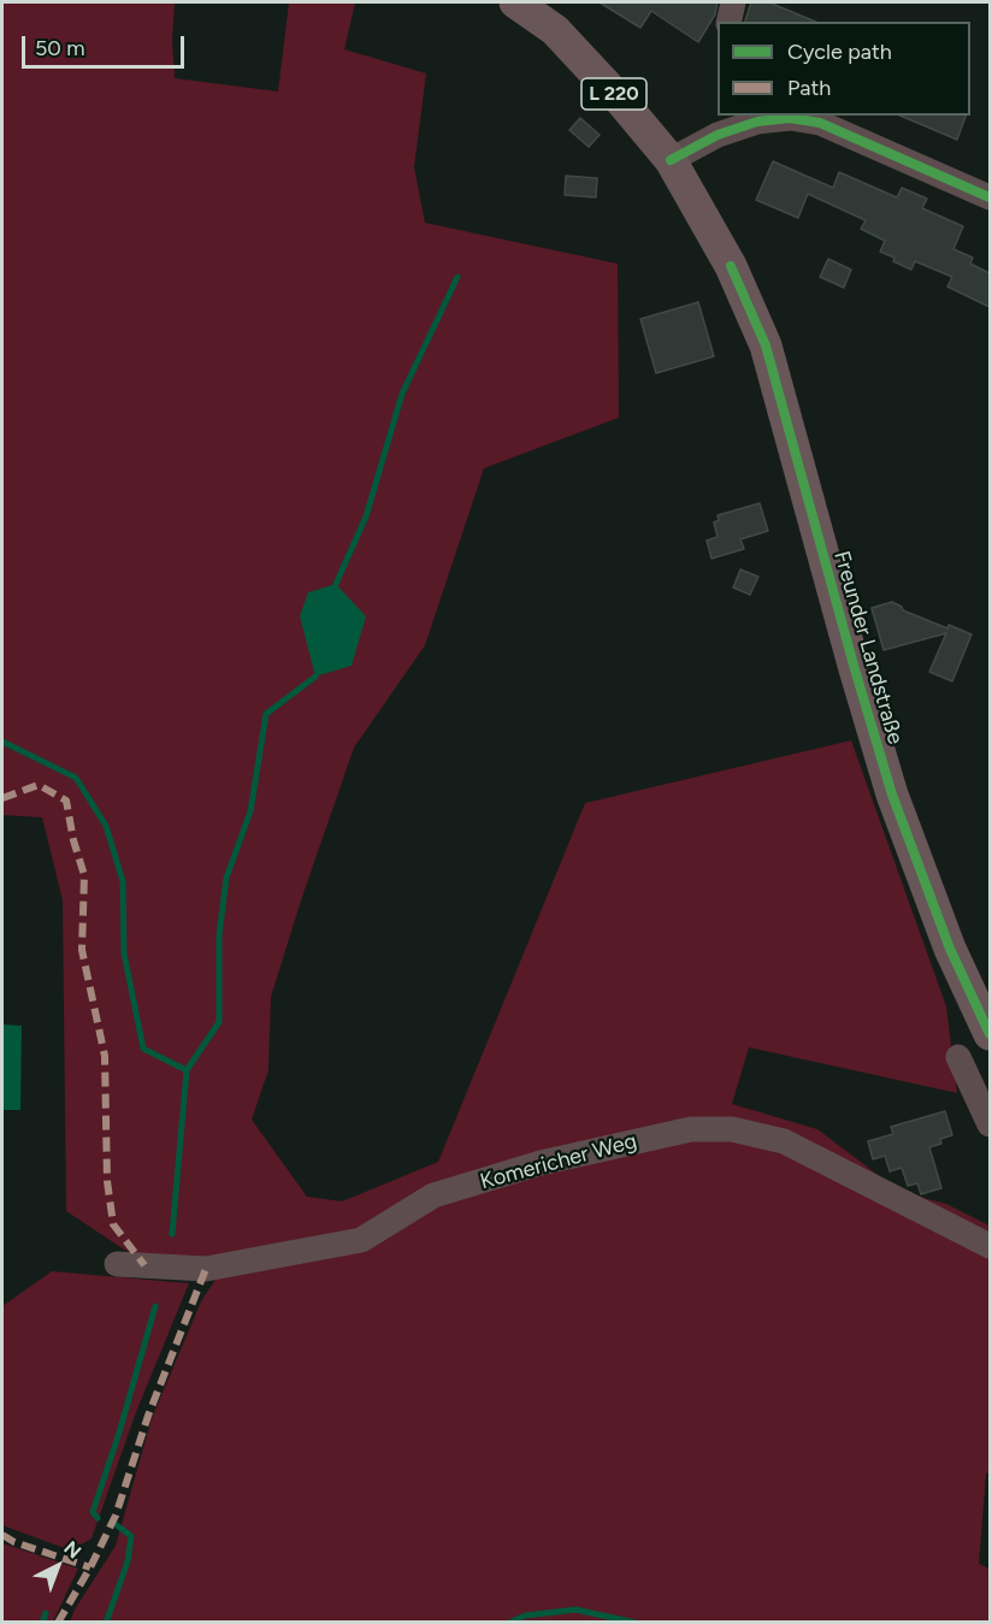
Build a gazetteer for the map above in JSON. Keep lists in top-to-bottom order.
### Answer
{
  "streets": {
    "main road": ["L 220", "Freunder Landstraße"],
    "street": ["Komericher Weg"]
  },
  "legend": ["Cycle path", "Path"],
  "scale_bar": "50 m",
  "north": "top right"
}
